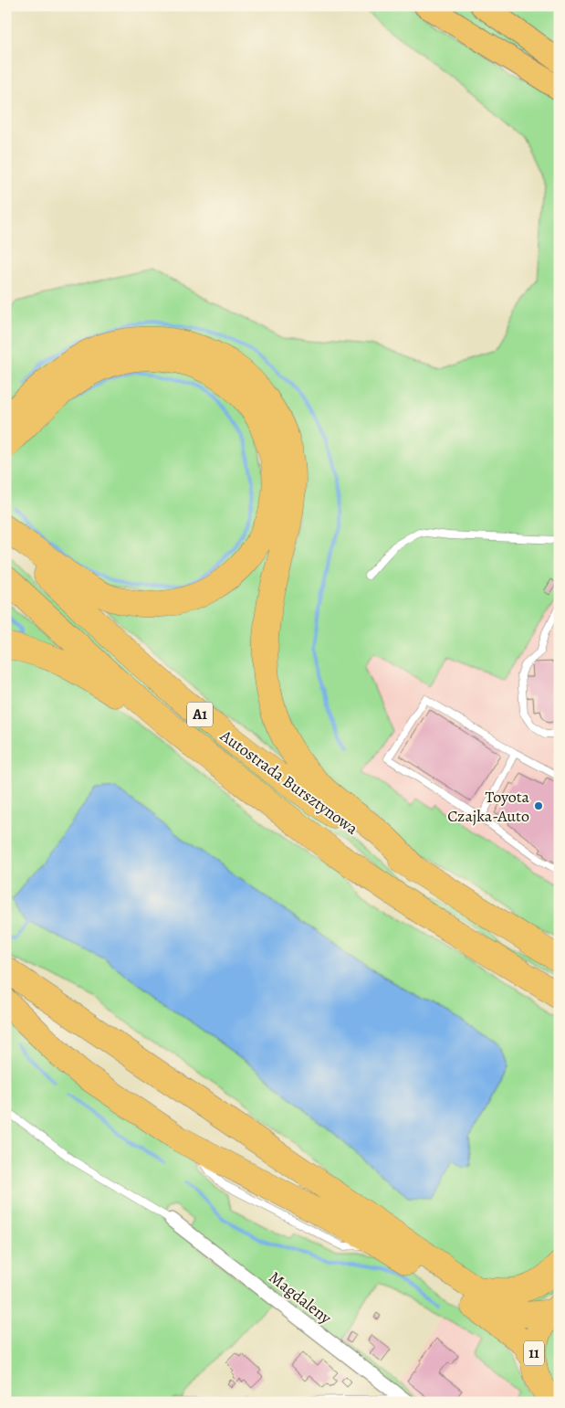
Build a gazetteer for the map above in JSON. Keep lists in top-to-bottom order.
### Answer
{
  "streets": {
    "highway": ["A1", "Autostrada Bursztynowa", "11"],
    "street": ["Magdaleny"]
  },
  "places": ["Toyota Czajka-Auto"]
}
